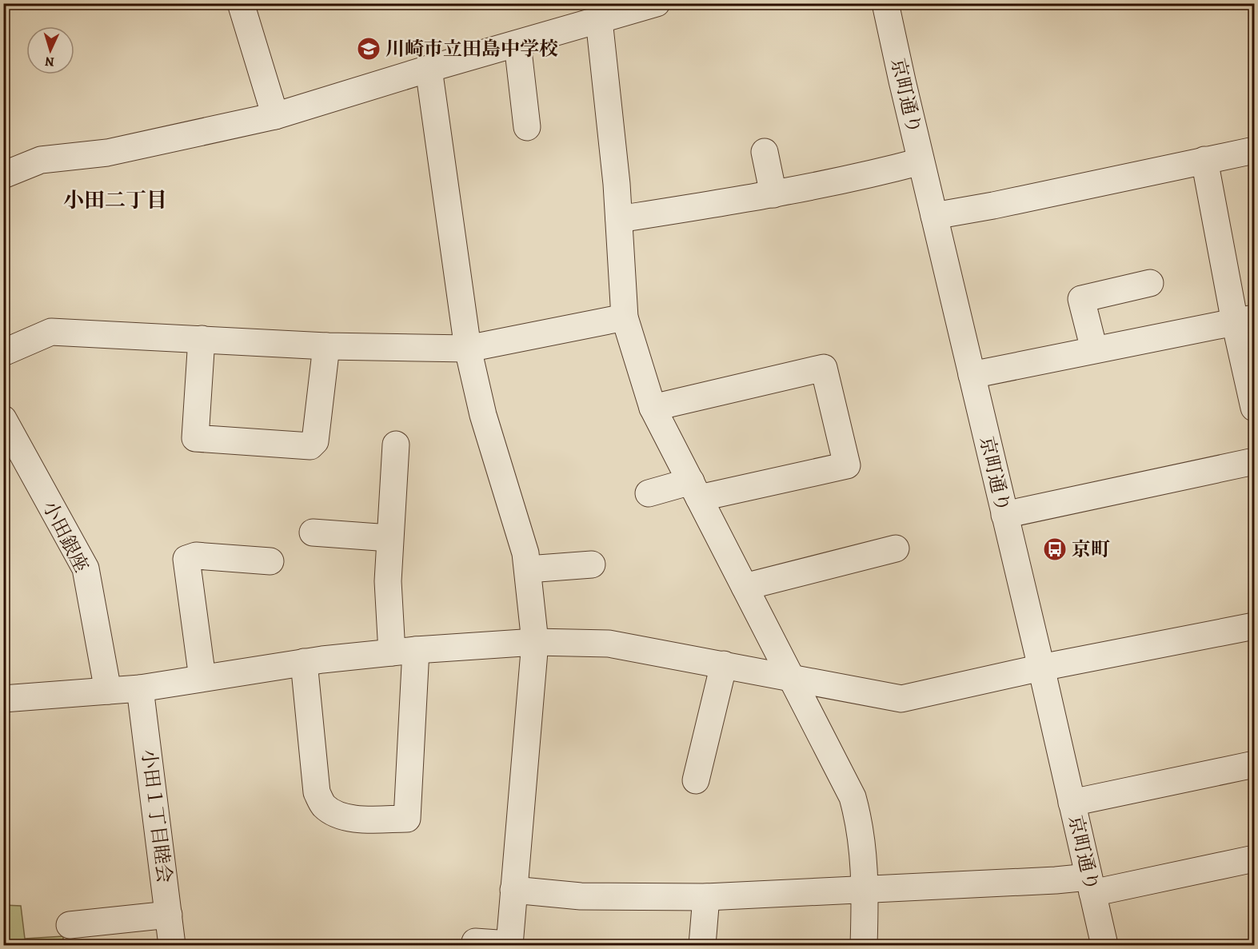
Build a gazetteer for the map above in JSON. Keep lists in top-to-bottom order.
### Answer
{
  "streets": {
    "street": ["京町通り", "小田銀座", "小田１丁目睦会"]
  },
  "districts": ["小田二丁目"],
  "places": {
    "school or university": ["川崎市立田島中学校"],
    "bus stop": ["京町"]
  },
  "north": "bottom"
}
